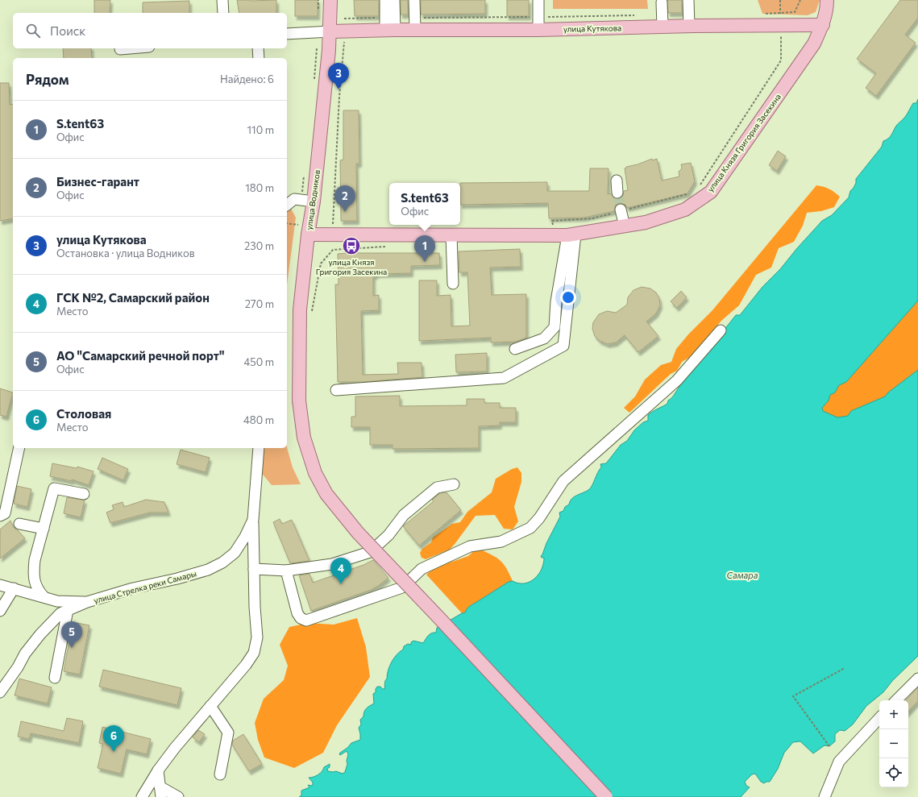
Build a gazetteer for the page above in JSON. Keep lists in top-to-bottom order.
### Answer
{
  "streets": {
    "main road": ["улица Кутякова", "улица Князя Григория Засекина", "улица Водников"],
    "street": ["улица Стрелка реки Самары"]
  },
  "crossings": [
    ["улица Кутякова", "улица Князя Григория Засекина"],
    ["улица Кутякова", "улица Водников"],
    ["улица Князя Григория Засекина", "улица Водников"]
  ],
  "water": ["Самара"],
  "places": {
    "bus stop": ["улица Князя Григория Засекина"]
  },
  "page": {
    "search": "Поиск",
    "heading": ["Рядом", "Найдено: 6"],
    "pins": [
      "3",
      "2",
      "1",
      "4",
      "5",
      "6"
    ],
    "list": [
      {
        "mark": "1",
        "name": "S.tent63",
        "note": "Офис",
        "value": "110 m"
      },
      {
        "mark": "2",
        "name": "Бизнес-гарант",
        "note": "Офис",
        "value": "180 m"
      },
      {
        "mark": "3",
        "name": "улица Кутякова",
        "note": "Остановка · улица Водников",
        "value": "230 m"
      },
      {
        "mark": "4",
        "name": "ГСК №2, Самарский район",
        "note": "Место",
        "value": "270 m"
      },
      {
        "mark": "5",
        "name": "АО \"Самарский речной порт\"",
        "note": "Офис",
        "value": "450 m"
      },
      {
        "mark": "6",
        "name": "Столовая",
        "note": "Место",
        "value": "480 m"
      }
    ],
    "popup": ["S.tent63", "Офис"],
    "map_buttons": ["+", "−"]
  }
}
